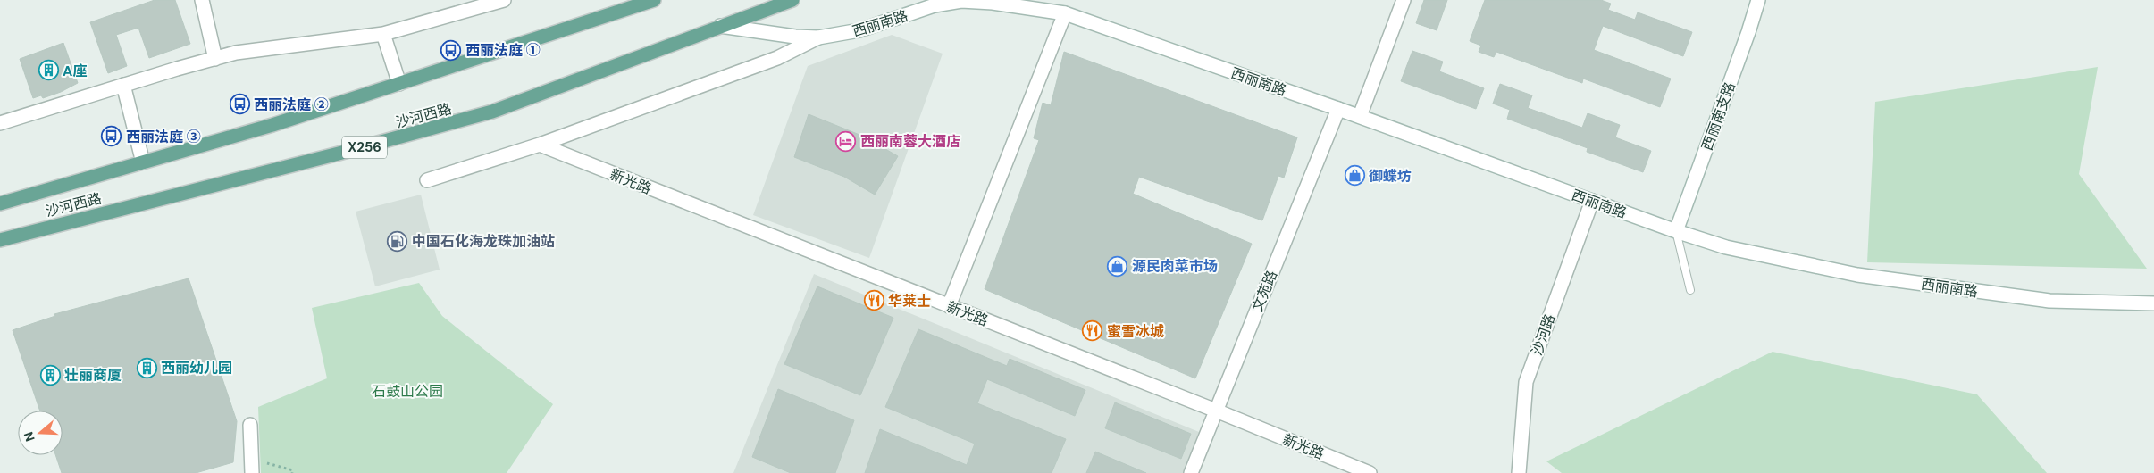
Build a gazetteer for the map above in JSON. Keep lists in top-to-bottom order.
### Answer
{
  "streets": {
    "main road": ["沙河西路", "X256"],
    "street": [
      "西丽南路",
      "西丽南支路",
      "新光路",
      "文苑路",
      "沙河路"
    ]
  },
  "crossings": [
    ["西丽南路", "沙河西路"],
    ["西丽南路", "西丽南支路"],
    ["西丽南路", "文苑路"],
    ["西丽南路", "沙河路"],
    ["新光路", "文苑路"]
  ],
  "parks": ["石鼓山公园"],
  "places": {
    "bus stop": ["西丽法庭 ①", "西丽法庭 ②", "西丽法庭 ③"],
    "building": ["A座", "西丽幼儿园", "壮丽商厦"],
    "hotel": ["西丽南蓉大酒店"],
    "shop": ["御蝶坊", "源民肉菜市场"],
    "fuel station": ["中国石化海龙珠加油站"],
    "restaurant": ["华莱士", "蜜雪冰城"]
  },
  "north": "left"
}
